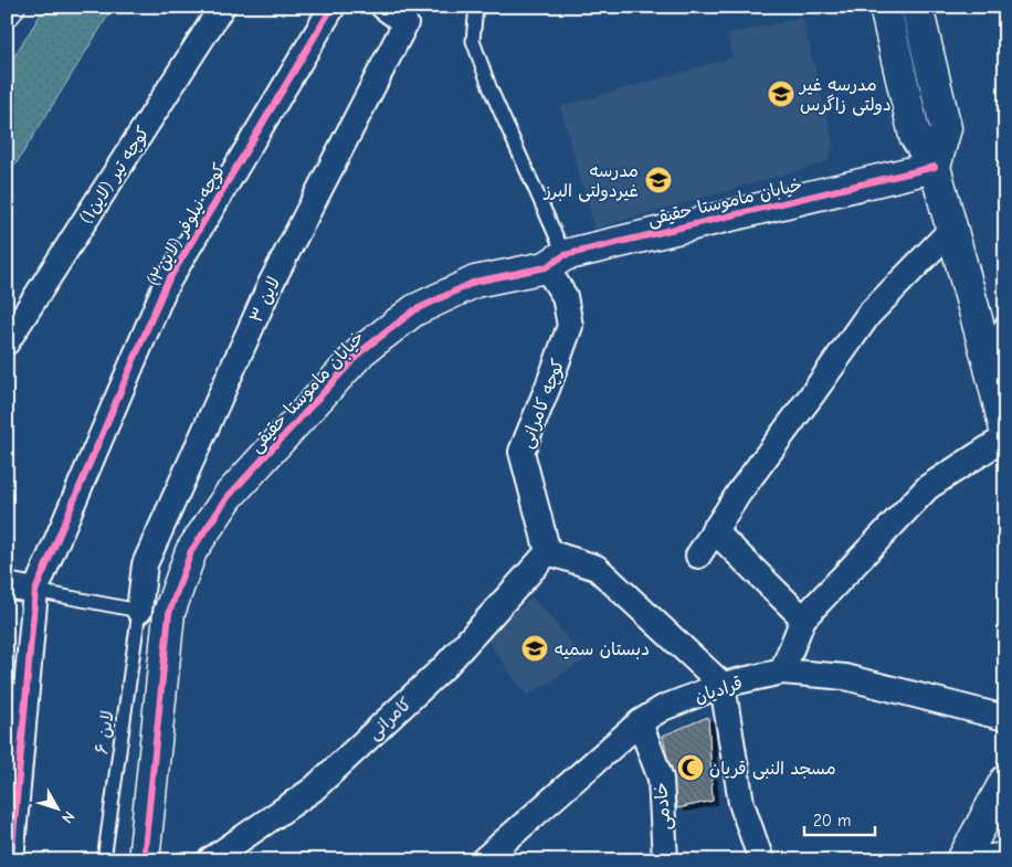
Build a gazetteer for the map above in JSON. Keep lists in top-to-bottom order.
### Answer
{
  "streets": {
    "street": [
      "کوچه تیر (لاین۱)",
      "خیابان ماموستا حقیقی",
      "کوچه نیلوفر (لاین۲)",
      "لاین ۳",
      "کوچه کامرانی",
      "قرادیان",
      "کامرانی",
      "خادمی"
    ],
    "lane": ["لاین ۶"]
  },
  "crossings": [
    ["خیابان ماموستا حقیقی", "کوچه کامرانی"],
    ["لاین ۳", "لاین ۶"],
    ["کوچه کامرانی", "کامرانی"],
    ["قرادیان", "خادمی"]
  ],
  "places": {
    "school or university": ["مدرسه غیر دولتی زاگرس", "مدرسه غیردولتی البرز", "دبستان سمیه"],
    "mosque": ["مسجد النبی قریان"]
  },
  "scale_bar": "20 m",
  "north": "bottom right"
}
